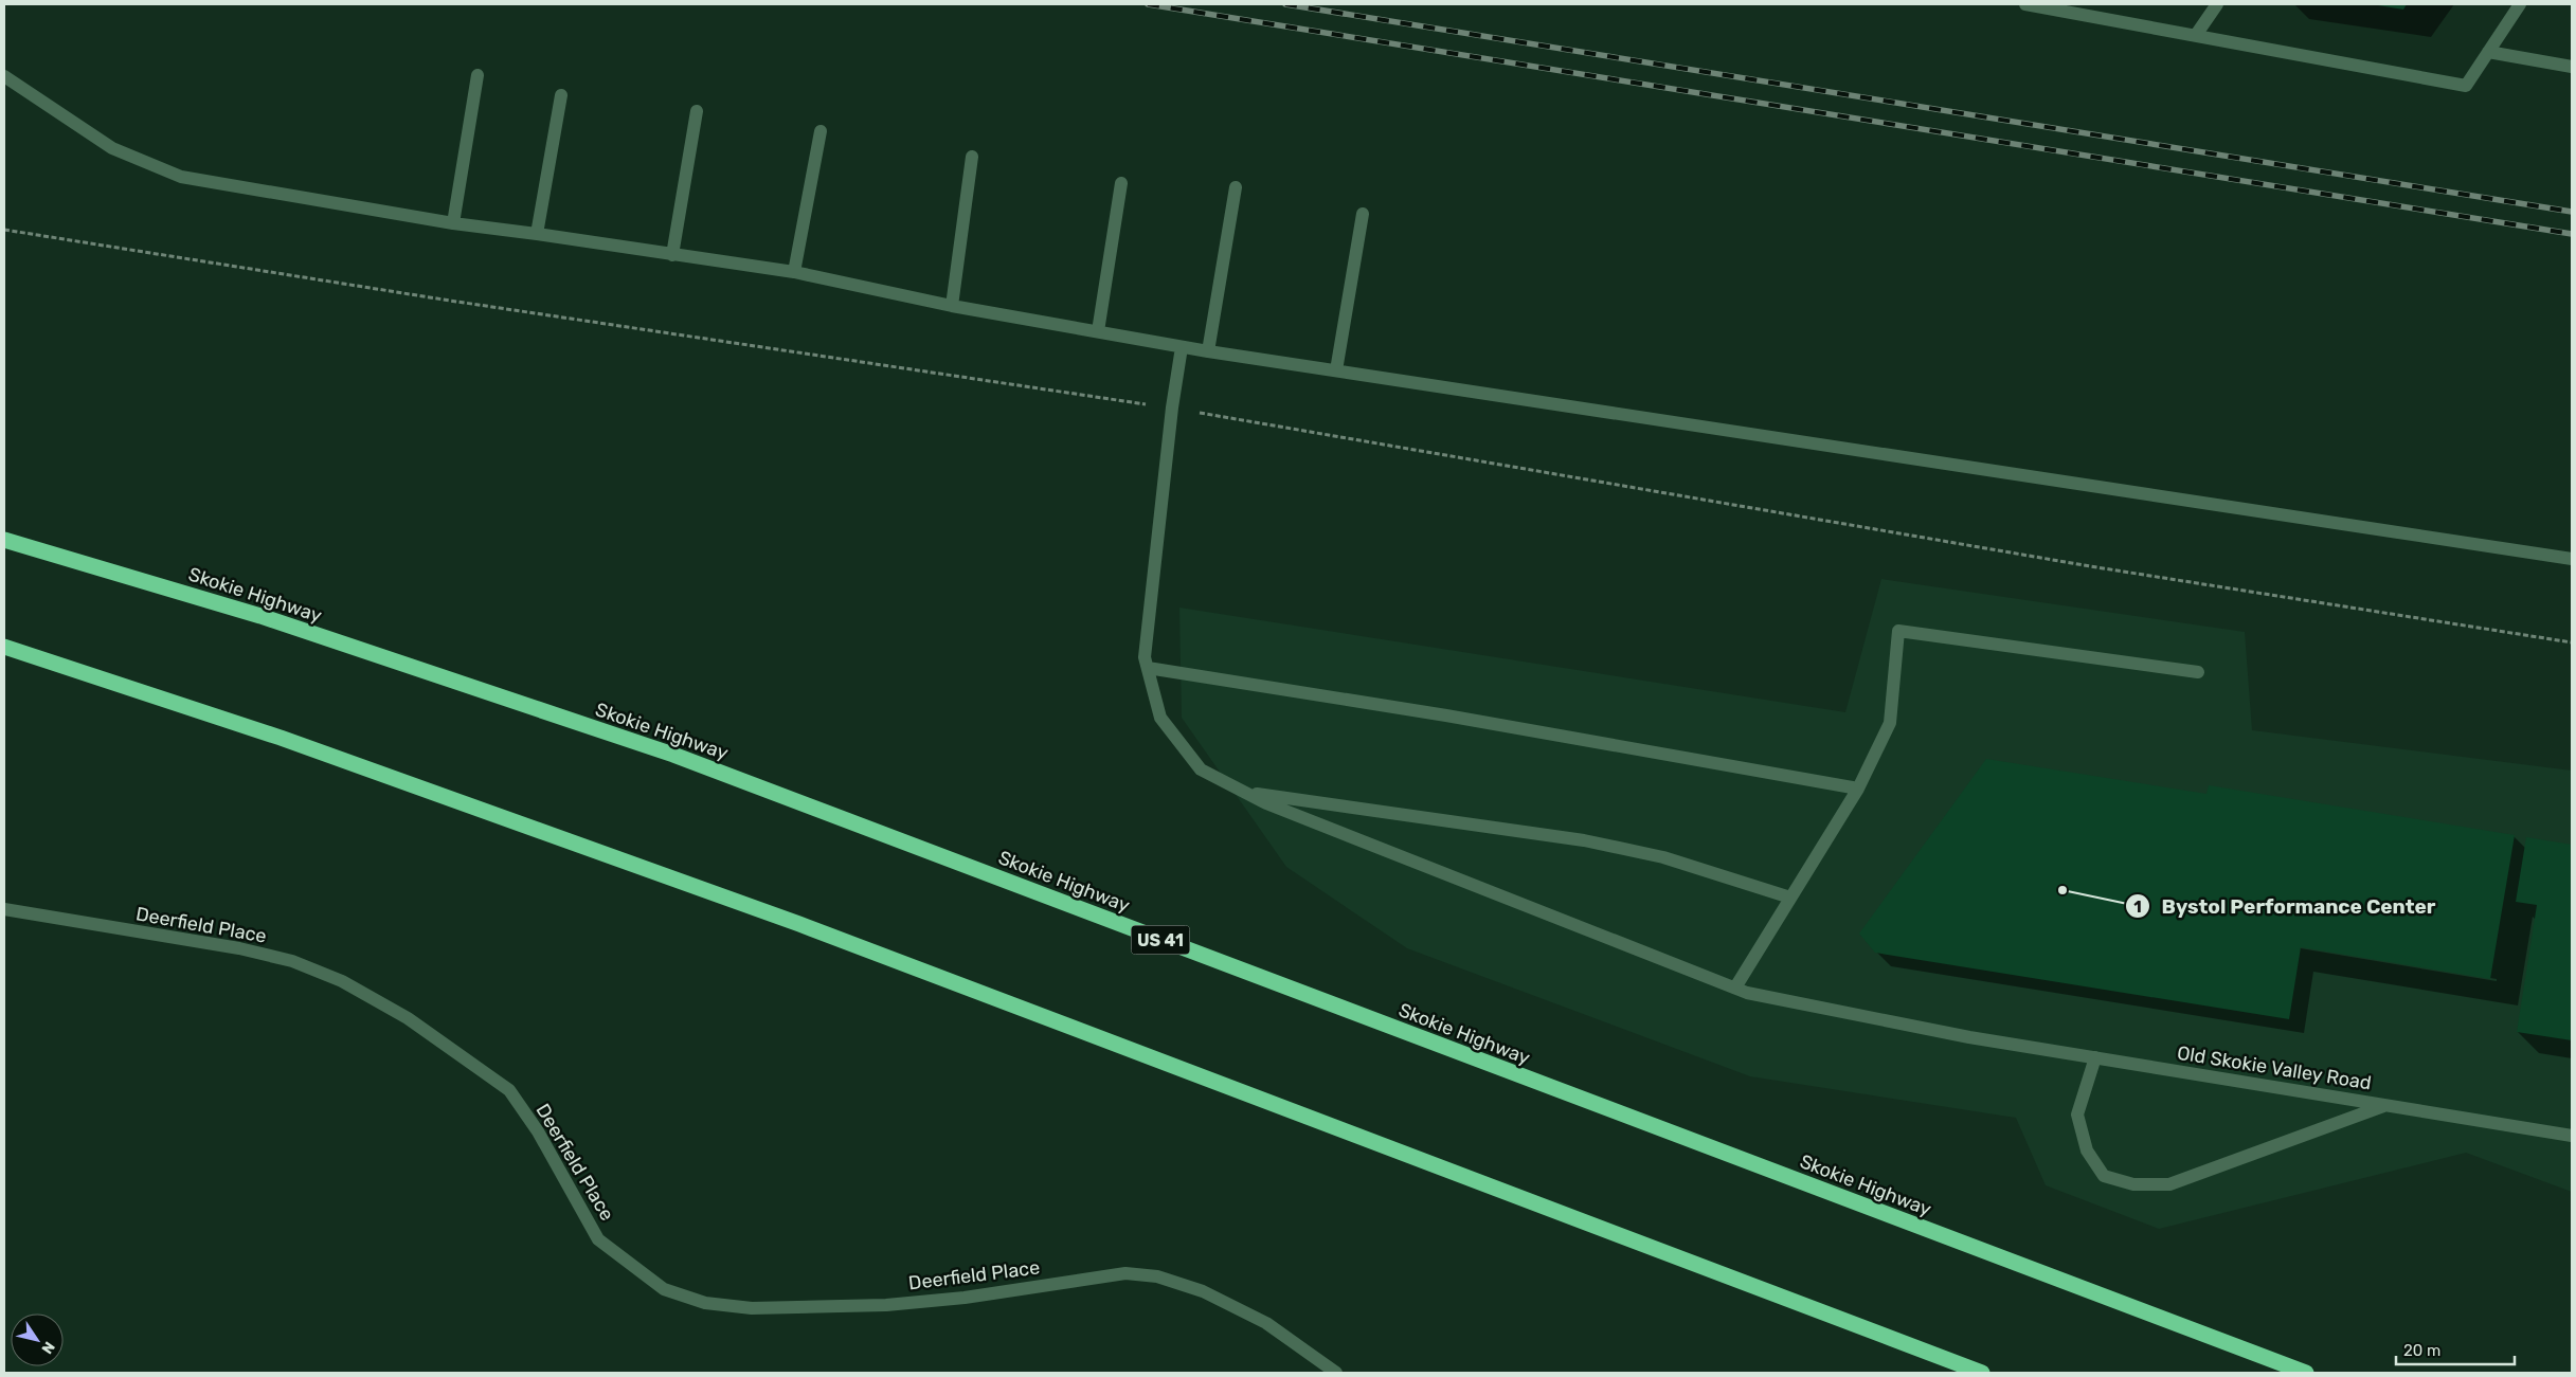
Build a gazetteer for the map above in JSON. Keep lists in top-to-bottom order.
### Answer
{
  "streets": {
    "highway": ["Skokie Highway", "US 41"],
    "street": ["Deerfield Place", "Old Skokie Valley Road"]
  },
  "places": ["Bystol Performance Center"],
  "scale_bar": "20 m",
  "north": "bottom right"
}
